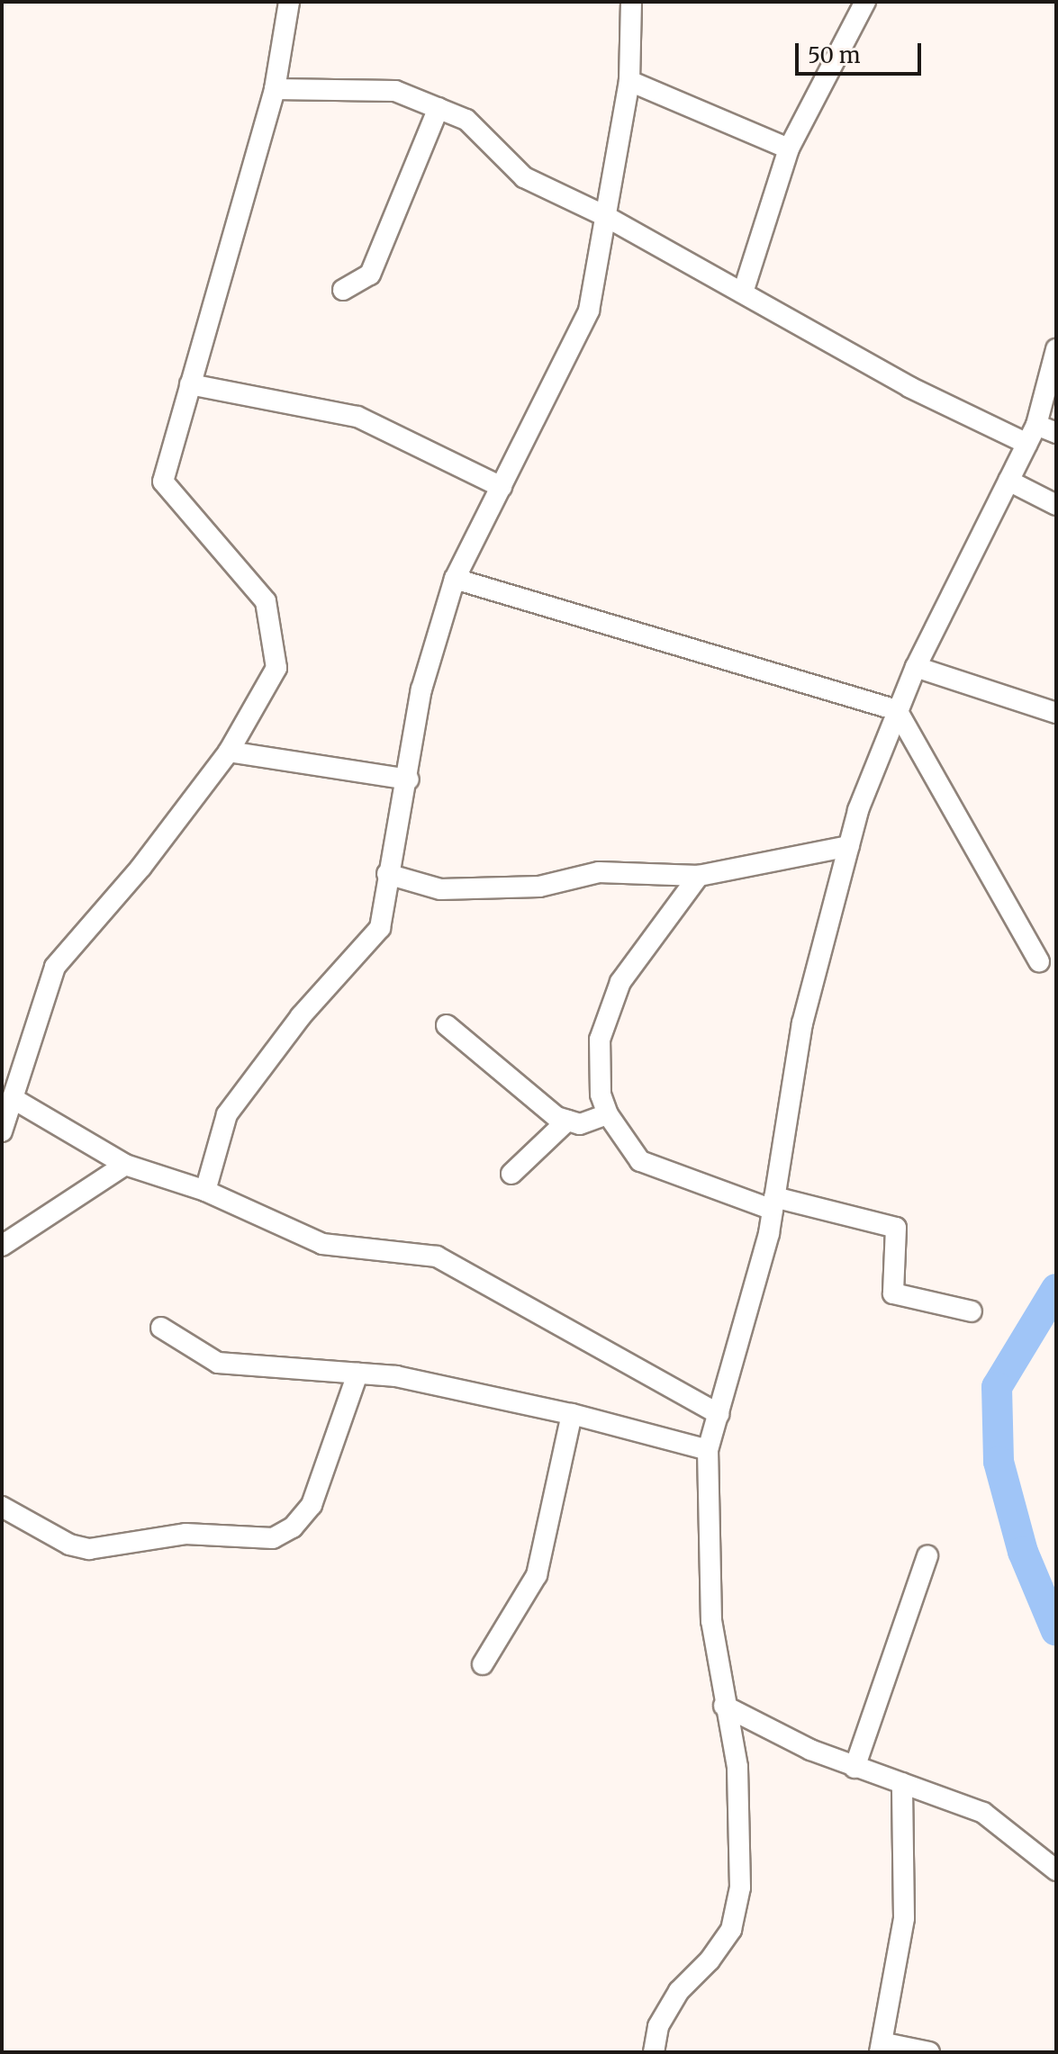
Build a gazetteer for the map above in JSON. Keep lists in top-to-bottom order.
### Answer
{
  "scale_bar": "50 m"
}
